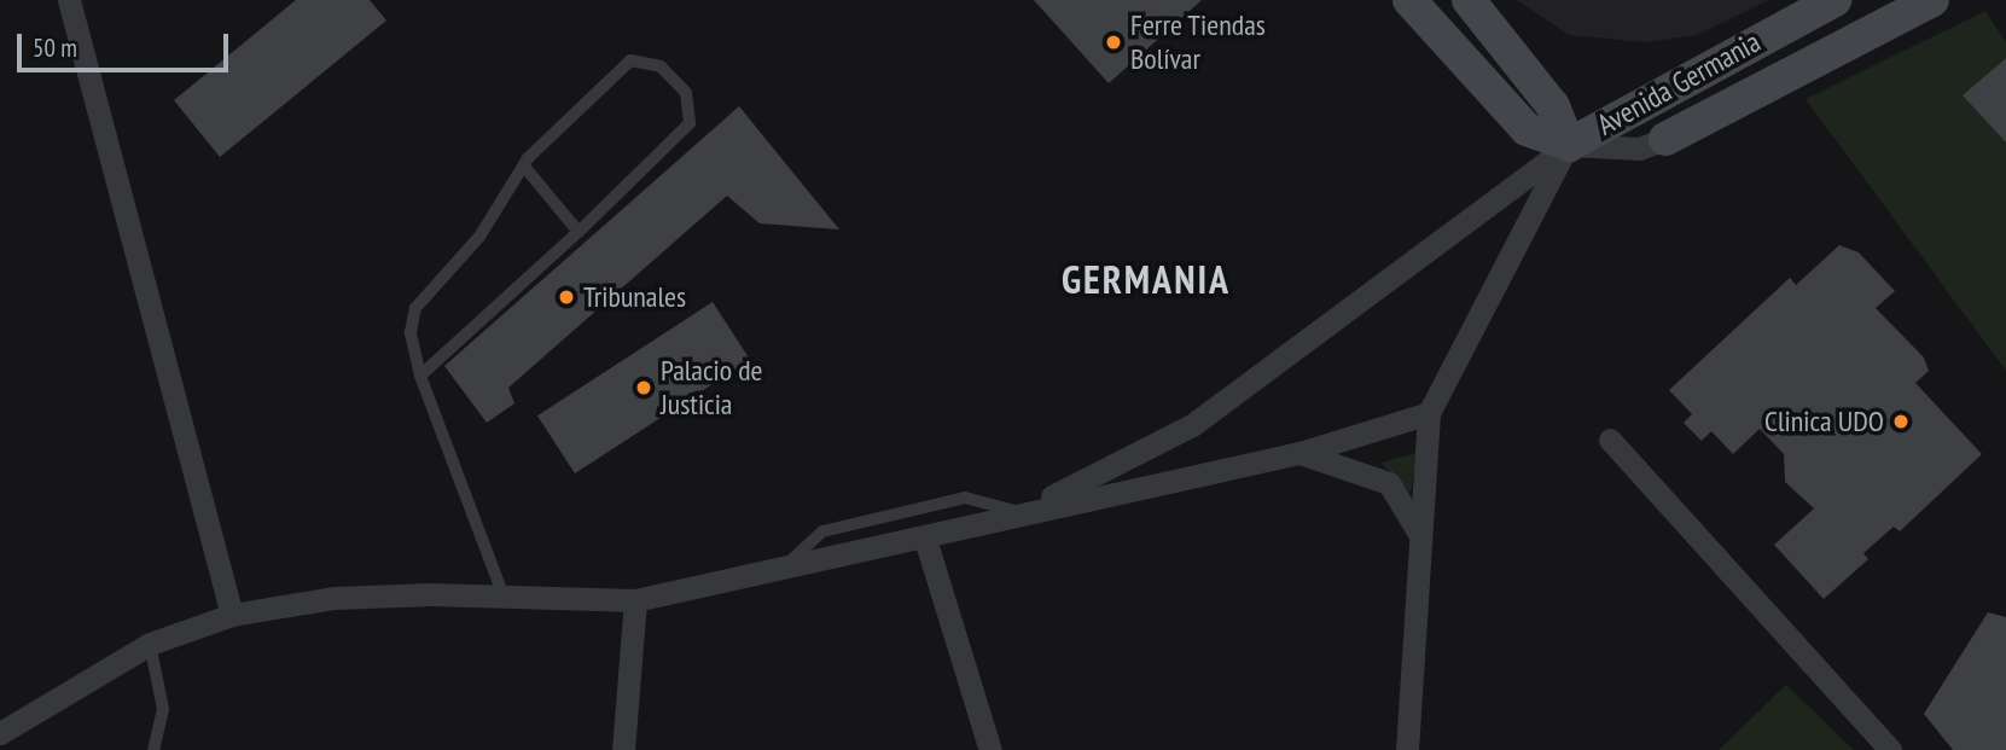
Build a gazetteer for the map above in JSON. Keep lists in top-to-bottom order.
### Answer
{
  "streets": {
    "street": ["Avenida Germania"]
  },
  "districts": ["GERMANIA"],
  "places": [
    "Ferre Tiendas Bolívar",
    "Tribunales",
    "Palacio de Justicia",
    "Clinica UDO"
  ],
  "scale_bar": "50 m"
}
